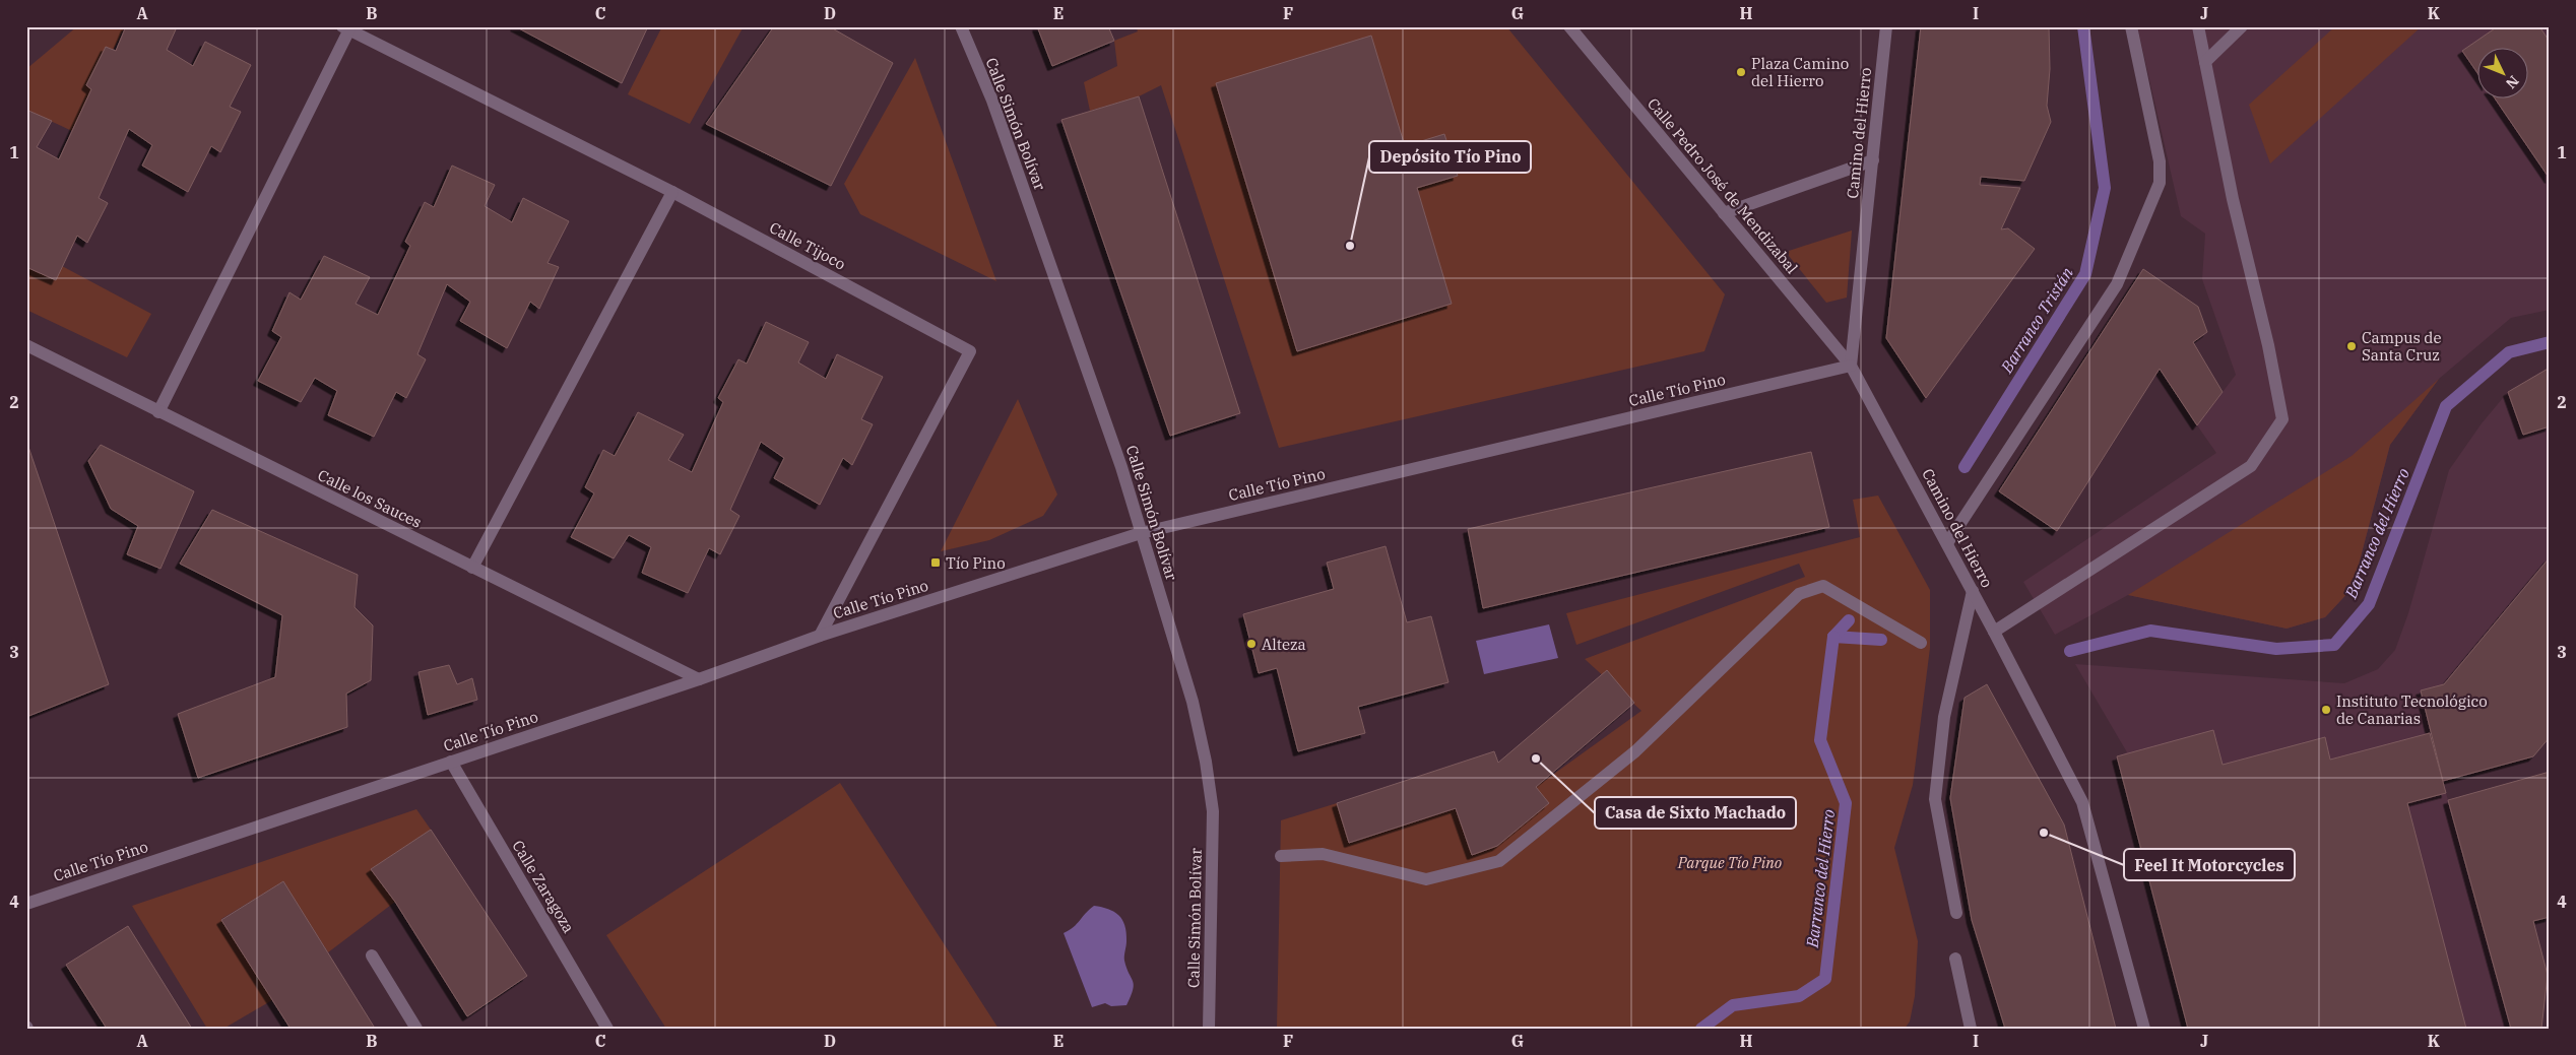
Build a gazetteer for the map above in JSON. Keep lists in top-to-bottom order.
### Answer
{
  "streets": {
    "street": [
      "Calle Simón Bolívar",
      "Camino del Hierro",
      "Calle Pedro José de Mendizabal",
      "Calle Tijoco",
      "Calle Tío Pino",
      "Calle los Sauces",
      "Calle Zaragoza"
    ]
  },
  "crossings": [
    ["Calle Simón Bolívar", "Calle Tío Pino"],
    ["Camino del Hierro", "Calle Pedro José de Mendizabal"],
    ["Camino del Hierro", "Calle Tío Pino"],
    ["Calle Pedro José de Mendizabal", "Calle Tío Pino"],
    ["Calle Tijoco", "Calle Tío Pino"],
    ["Calle Tío Pino", "Calle los Sauces"],
    ["Calle Tío Pino", "Calle Zaragoza"]
  ],
  "water": ["Barranco Tristán", "Barranco del Hierro"],
  "parks": ["Parque Tío Pino"],
  "places": {
    "other": [
      "Plaza Camino del Hierro",
      "Depósito Tío Pino",
      "Campus de Santa Cruz",
      "Alteza",
      "Instituto Tecnológico de Canarias",
      "Casa de Sixto Machado",
      "Feel It Motorcycles"
    ],
    "transit": ["Tío Pino"]
  },
  "north": "bottom right",
  "grid": {
    "columns": [
      "A",
      "B",
      "C",
      "D",
      "E",
      "F",
      "G",
      "H",
      "I",
      "J",
      "K"
    ],
    "rows": [
      "1",
      "2",
      "3",
      "4"
    ]
  }
}
